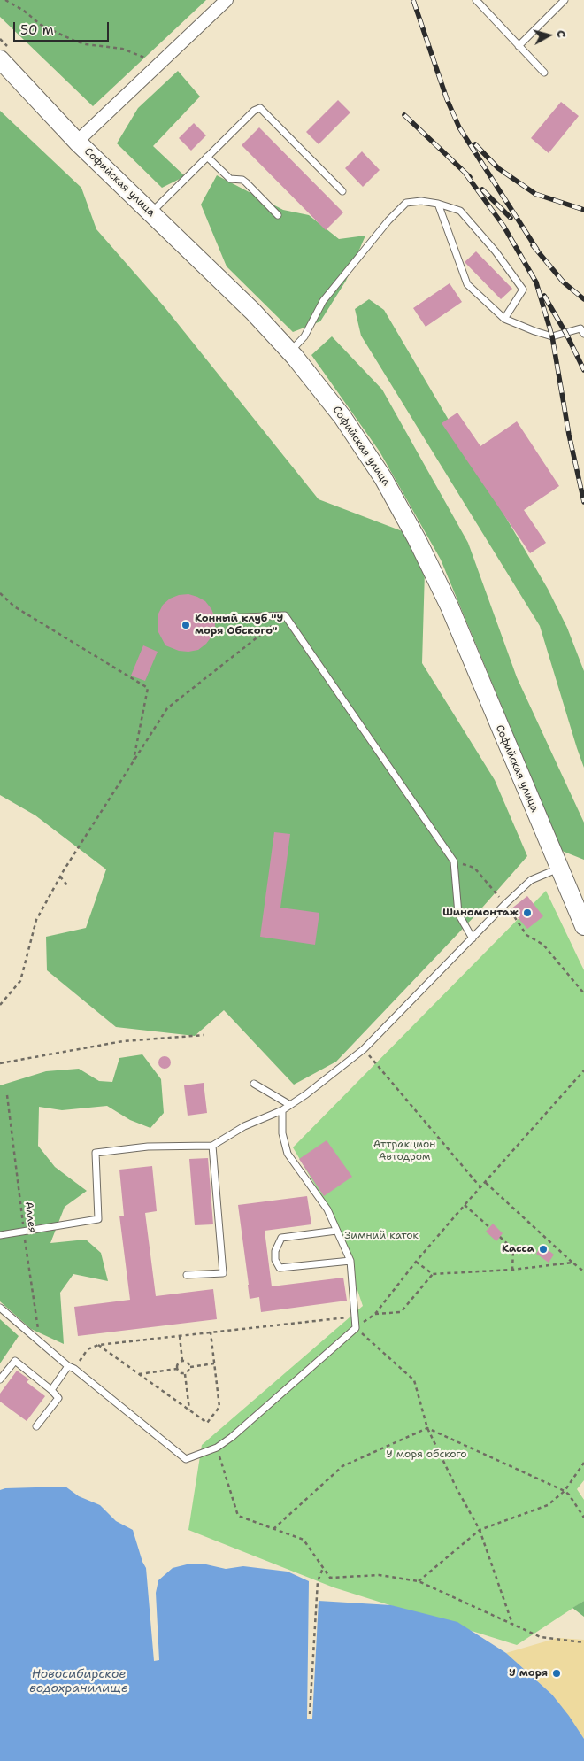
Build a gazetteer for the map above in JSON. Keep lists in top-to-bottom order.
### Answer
{
  "streets": {
    "main road": ["Софийская улица"],
    "path": ["Аллея"]
  },
  "water": ["Новосибирское водохранилище"],
  "parks": ["Аттракцион Автодром", "Зимний каток", "У моря обского"],
  "places": [
    "Конный клуб \"У моря Обского\"",
    "Шиномонтаж",
    "Касса",
    "У моря"
  ],
  "scale_bar": "50 m",
  "north": "right"
}
